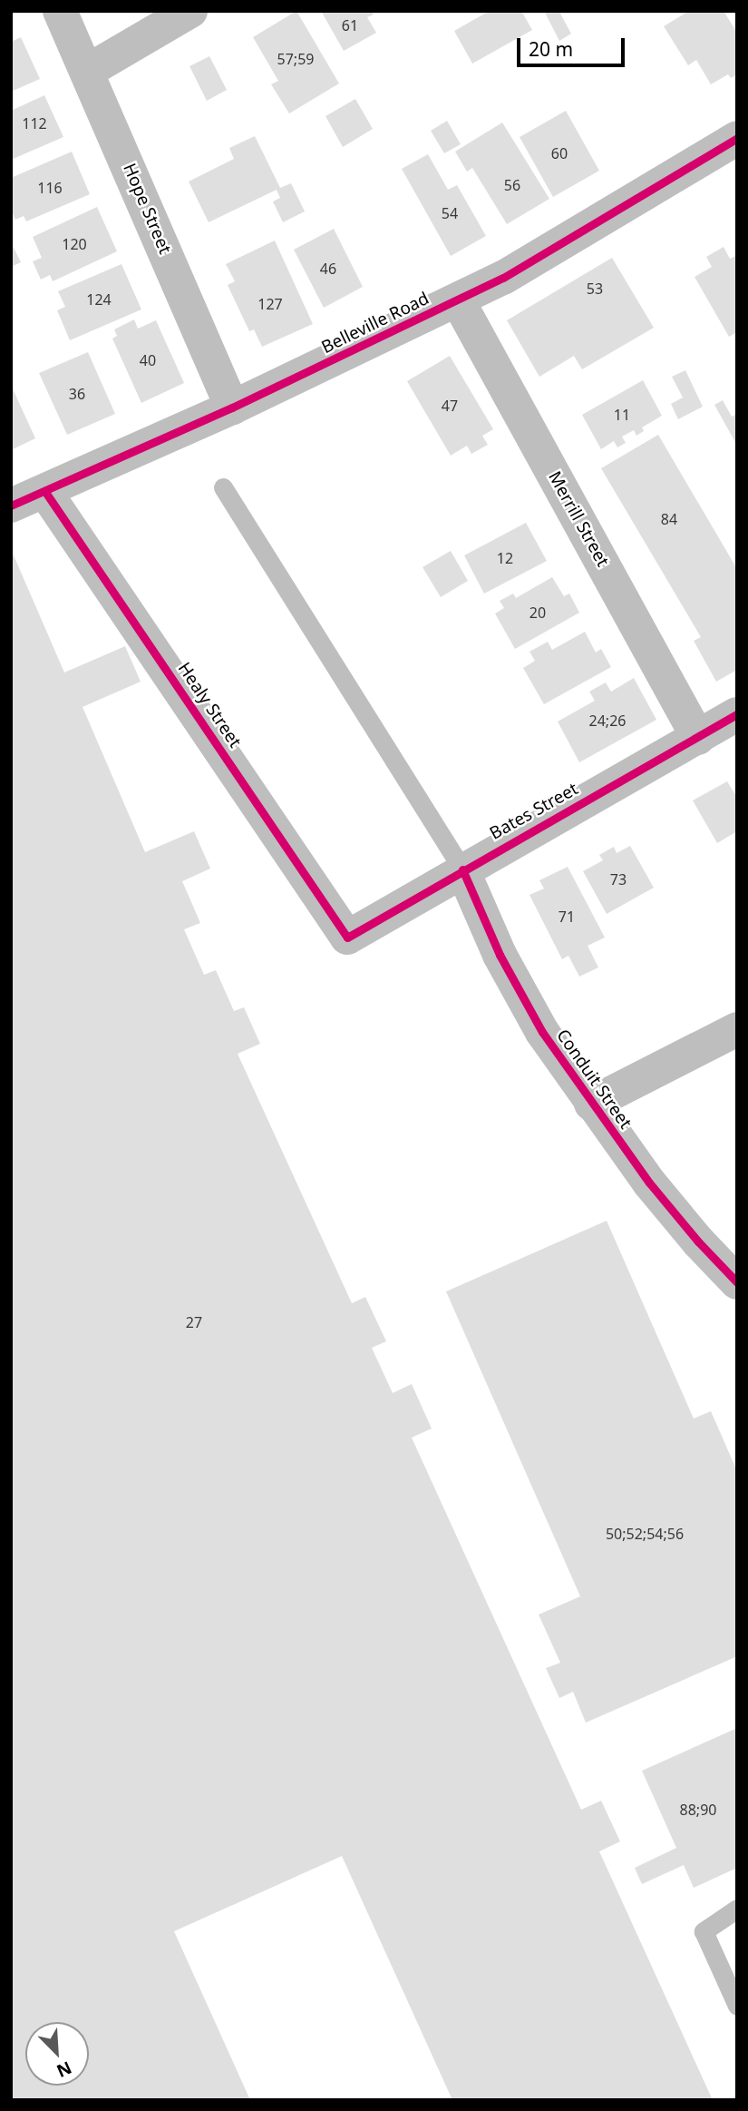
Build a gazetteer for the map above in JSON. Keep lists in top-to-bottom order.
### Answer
{
  "streets": {
    "street": [
      "Hope Street",
      "Belleville Road",
      "Merrill Street",
      "Healy Street",
      "Bates Street",
      "Conduit Street"
    ]
  },
  "crossings": [
    ["Hope Street", "Belleville Road"],
    ["Belleville Road", "Merrill Street"],
    ["Belleville Road", "Healy Street"],
    ["Merrill Street", "Bates Street"],
    ["Healy Street", "Bates Street"],
    ["Bates Street", "Conduit Street"]
  ],
  "house_numbers": [
    "61",
    "57;59",
    "112",
    "60",
    "56",
    "116",
    "54",
    "120",
    "46",
    "53",
    "124",
    "127",
    "40",
    "36",
    "47",
    "11",
    "84",
    "12",
    "20",
    "24;26",
    "73",
    "71",
    "27",
    "50;52;54;56",
    "88;90"
  ],
  "scale_bar": "20 m",
  "north": "bottom right"
}
